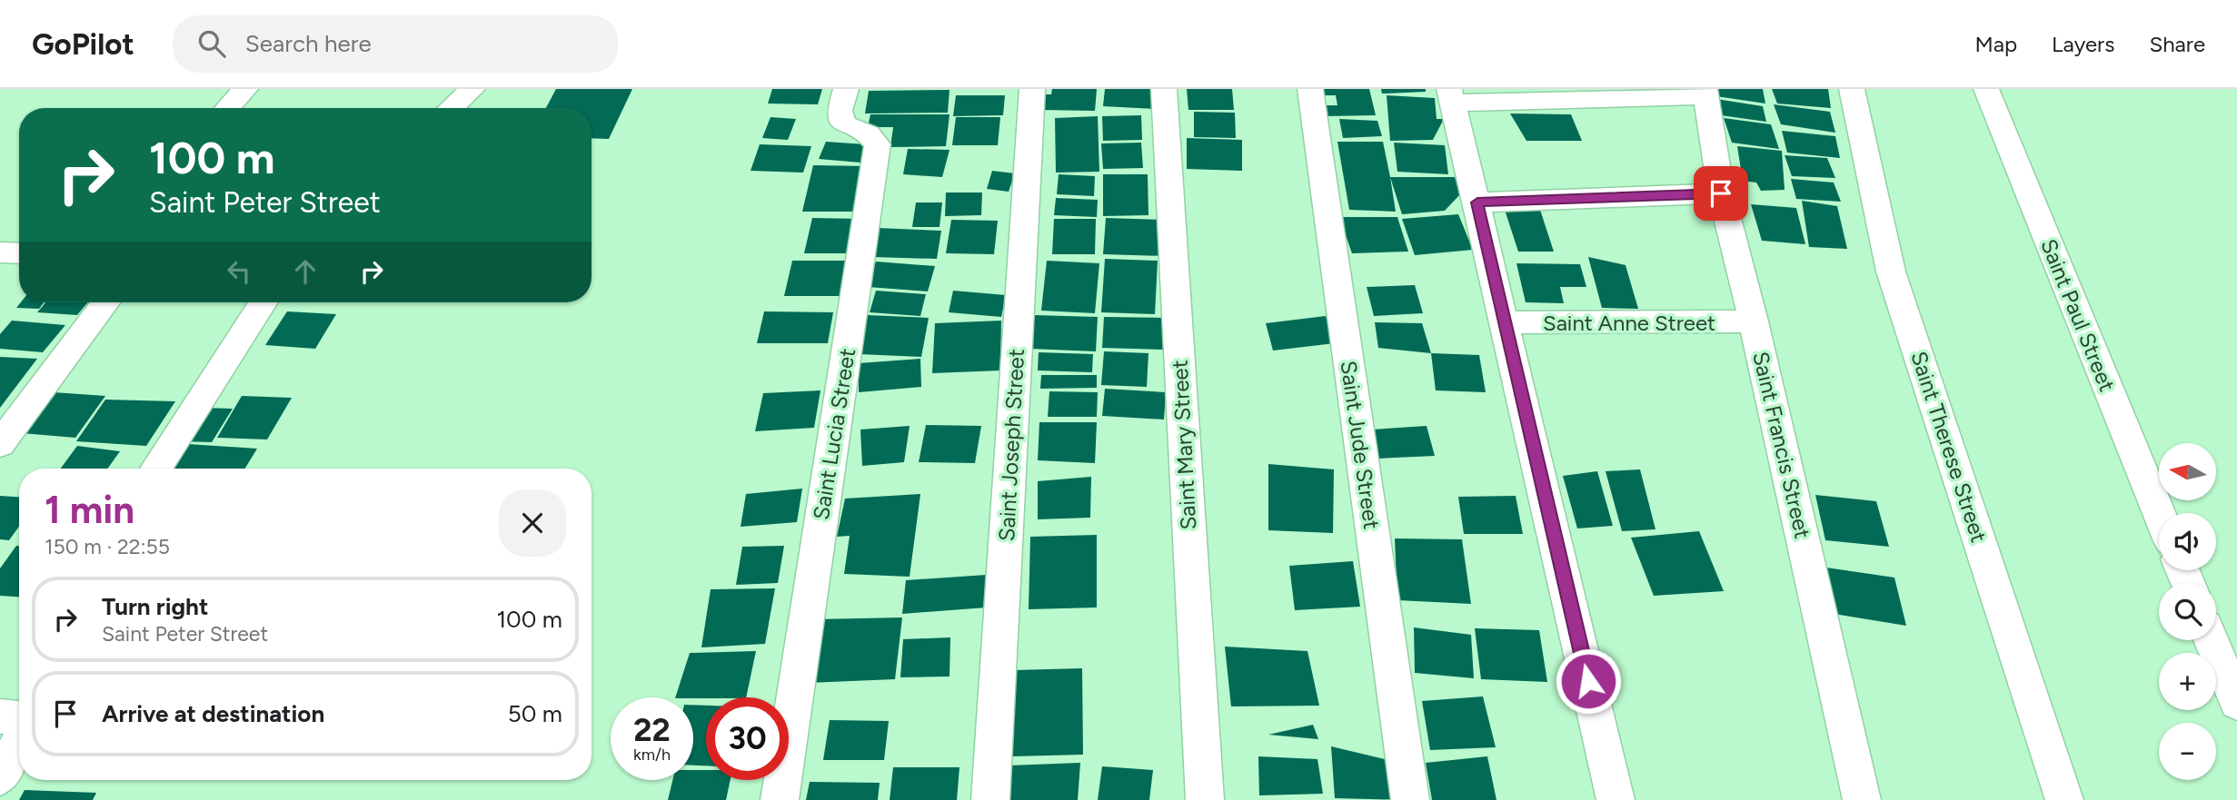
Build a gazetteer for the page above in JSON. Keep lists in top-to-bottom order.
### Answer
{
  "streets": {
    "street": [
      "Saint Paul Street",
      "Saint Anne Street",
      "Saint Lucia Street",
      "Saint Joseph Street",
      "Saint Mary Street",
      "Saint Jude Street",
      "Saint Francis Street",
      "Saint Therese Street"
    ]
  },
  "crossings": [
    ["Saint Anne Street", "Saint Francis Street"]
  ],
  "north": "left",
  "page": {
    "header": "GoPilot",
    "search": "Search here",
    "nav": ["Map", "Layers", "Share"],
    "turn": ["100 m", "Saint Peter Street"],
    "map_buttons": ["+", "−"],
    "heading": ["1 min", "150 m · 22:55"],
    "list": [
      {
        "name": "Turn right",
        "note": "Saint Peter Street",
        "value": "100 m"
      },
      {
        "name": "Arrive at destination",
        "value": "50 m"
      }
    ],
    "speed": "22 km/h",
    "limit": "30"
  }
}
